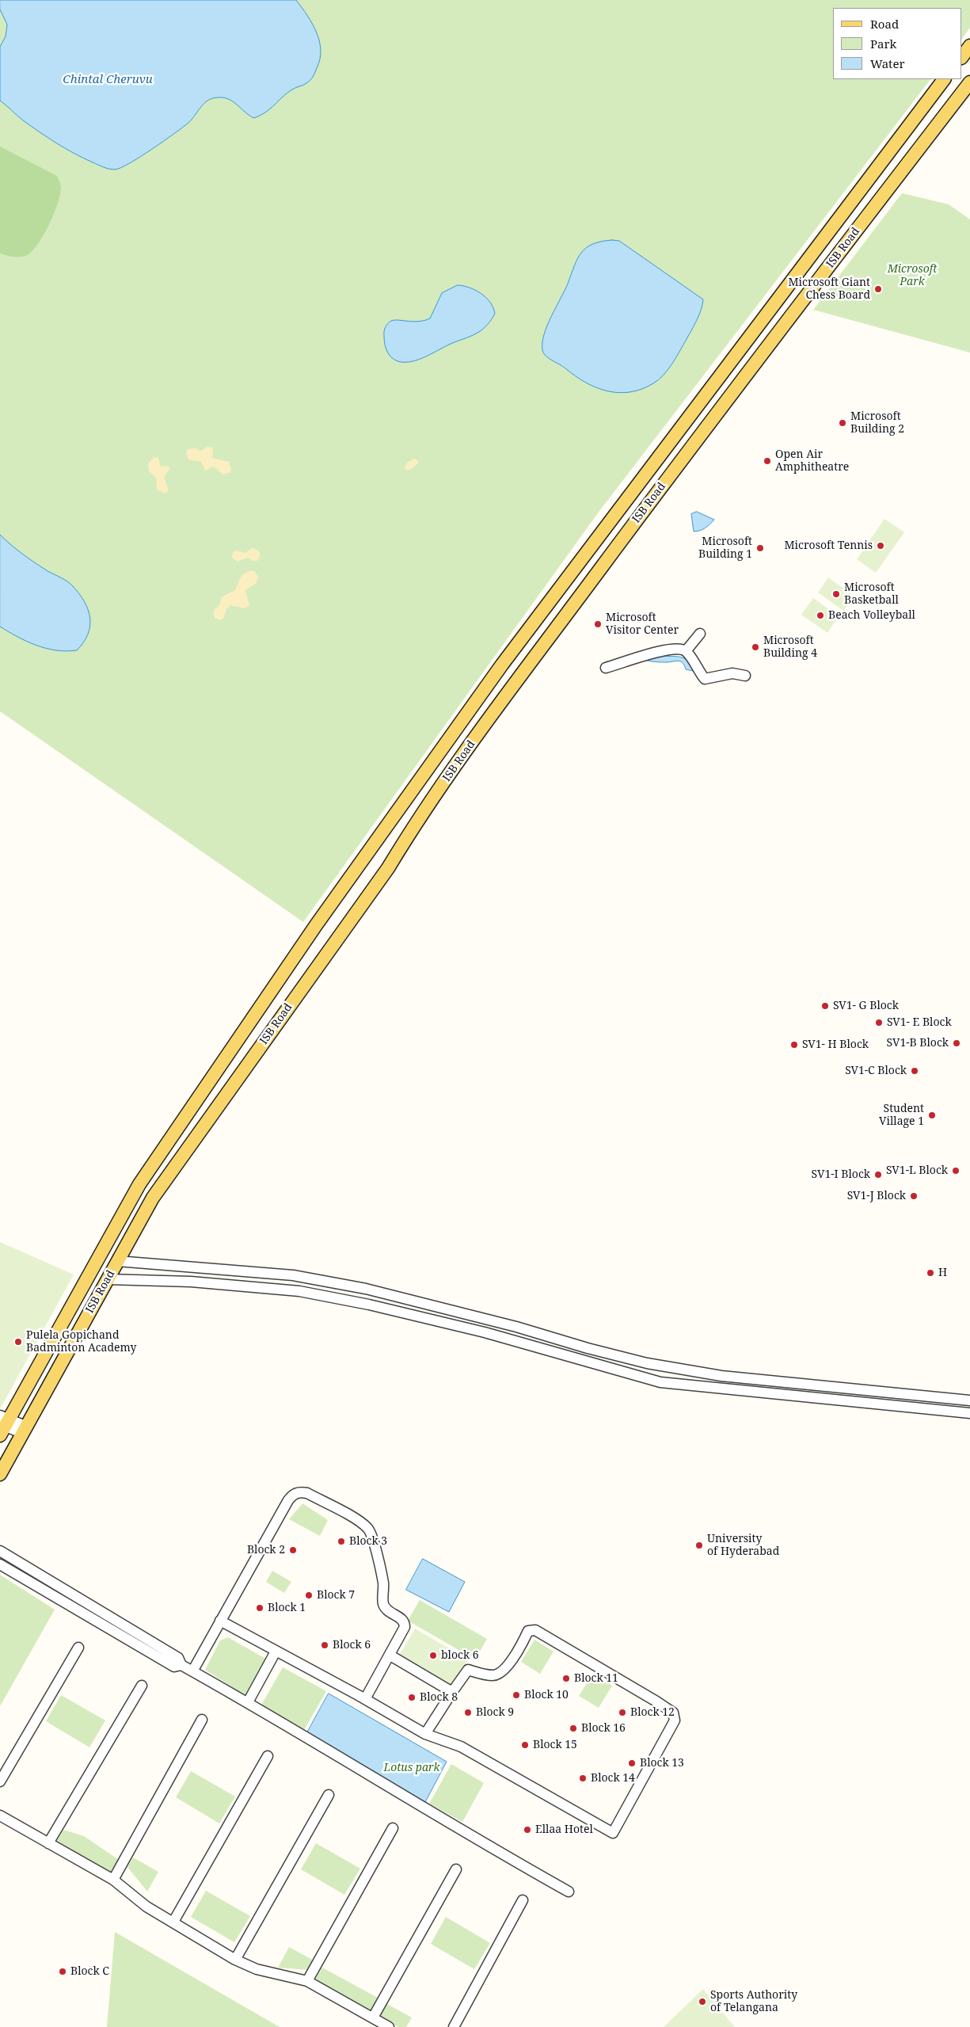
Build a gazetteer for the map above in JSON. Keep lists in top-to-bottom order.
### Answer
{
  "streets": {
    "main road": ["ISB Road"]
  },
  "water": ["Chintal Cheruvu"],
  "parks": ["Microsoft Park", "Lotus park"],
  "places": [
    "Microsoft Giant Chess Board",
    "Microsoft Building 2",
    "Open Air Amphitheatre",
    "Microsoft Tennis",
    "Microsoft Building 1",
    "Microsoft Basketball",
    "Beach Volleyball",
    "Microsoft Visitor Center",
    "Microsoft Building 4",
    "SV1- G Block",
    "SV1- E Block",
    "SV1-B Block",
    "SV1- H Block",
    "SV1-C Block",
    "Student Village 1",
    "SV1-L Block",
    "SV1-I Block",
    "SV1-J Block",
    "H",
    "Pulela Gopichand Badminton Academy",
    "Block 3",
    "University of Hyderabad",
    "Block 2",
    "Block 7",
    "Block 1",
    "Block 6",
    "block 6",
    "Block 11",
    "Block 10",
    "Block 8",
    "Block 9",
    "Block 12",
    "Block 16",
    "Block 15",
    "Block 13",
    "Block 14",
    "Ellaa Hotel",
    "Block C",
    "Sports Authority of Telangana"
  ],
  "legend": ["Road", "Park", "Water"]
}
